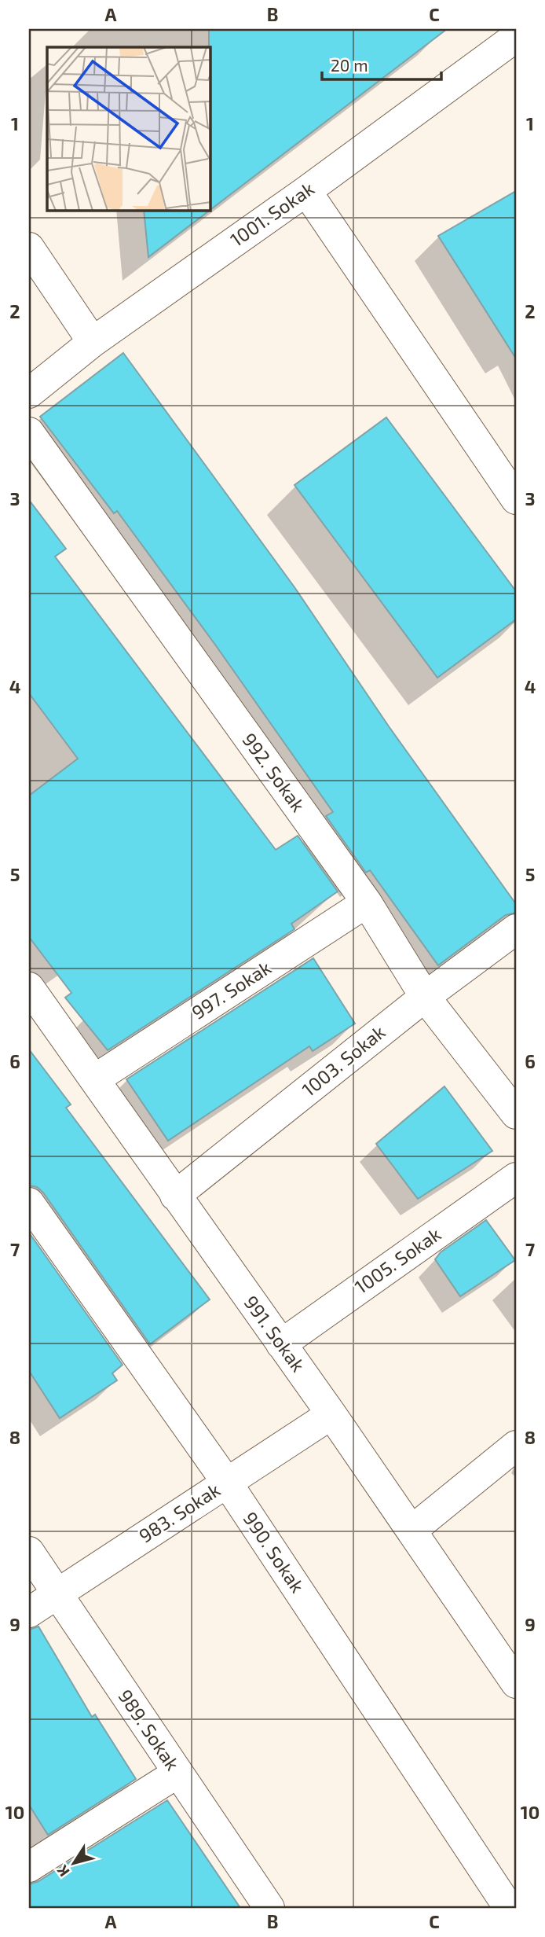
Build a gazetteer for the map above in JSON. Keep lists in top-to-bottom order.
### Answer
{
  "streets": {
    "street": [
      "1001. Sokak",
      "992. Sokak",
      "997. Sokak",
      "1003. Sokak",
      "1005. Sokak",
      "991. Sokak",
      "983. Sokak",
      "990. Sokak",
      "989. Sokak"
    ]
  },
  "crossings": [
    ["992. Sokak", "997. Sokak"],
    ["992. Sokak", "1003. Sokak"],
    ["997. Sokak", "991. Sokak"],
    ["1003. Sokak", "991. Sokak"],
    ["1005. Sokak", "991. Sokak"],
    ["991. Sokak", "983. Sokak"],
    ["983. Sokak", "990. Sokak"],
    ["983. Sokak", "989. Sokak"]
  ],
  "scale_bar": "20 m",
  "north": "bottom left",
  "grid": {
    "columns": ["A", "B", "C"],
    "rows": [
      "1",
      "2",
      "3",
      "4",
      "5",
      "6",
      "7",
      "8",
      "9",
      "10"
    ]
  }
}
